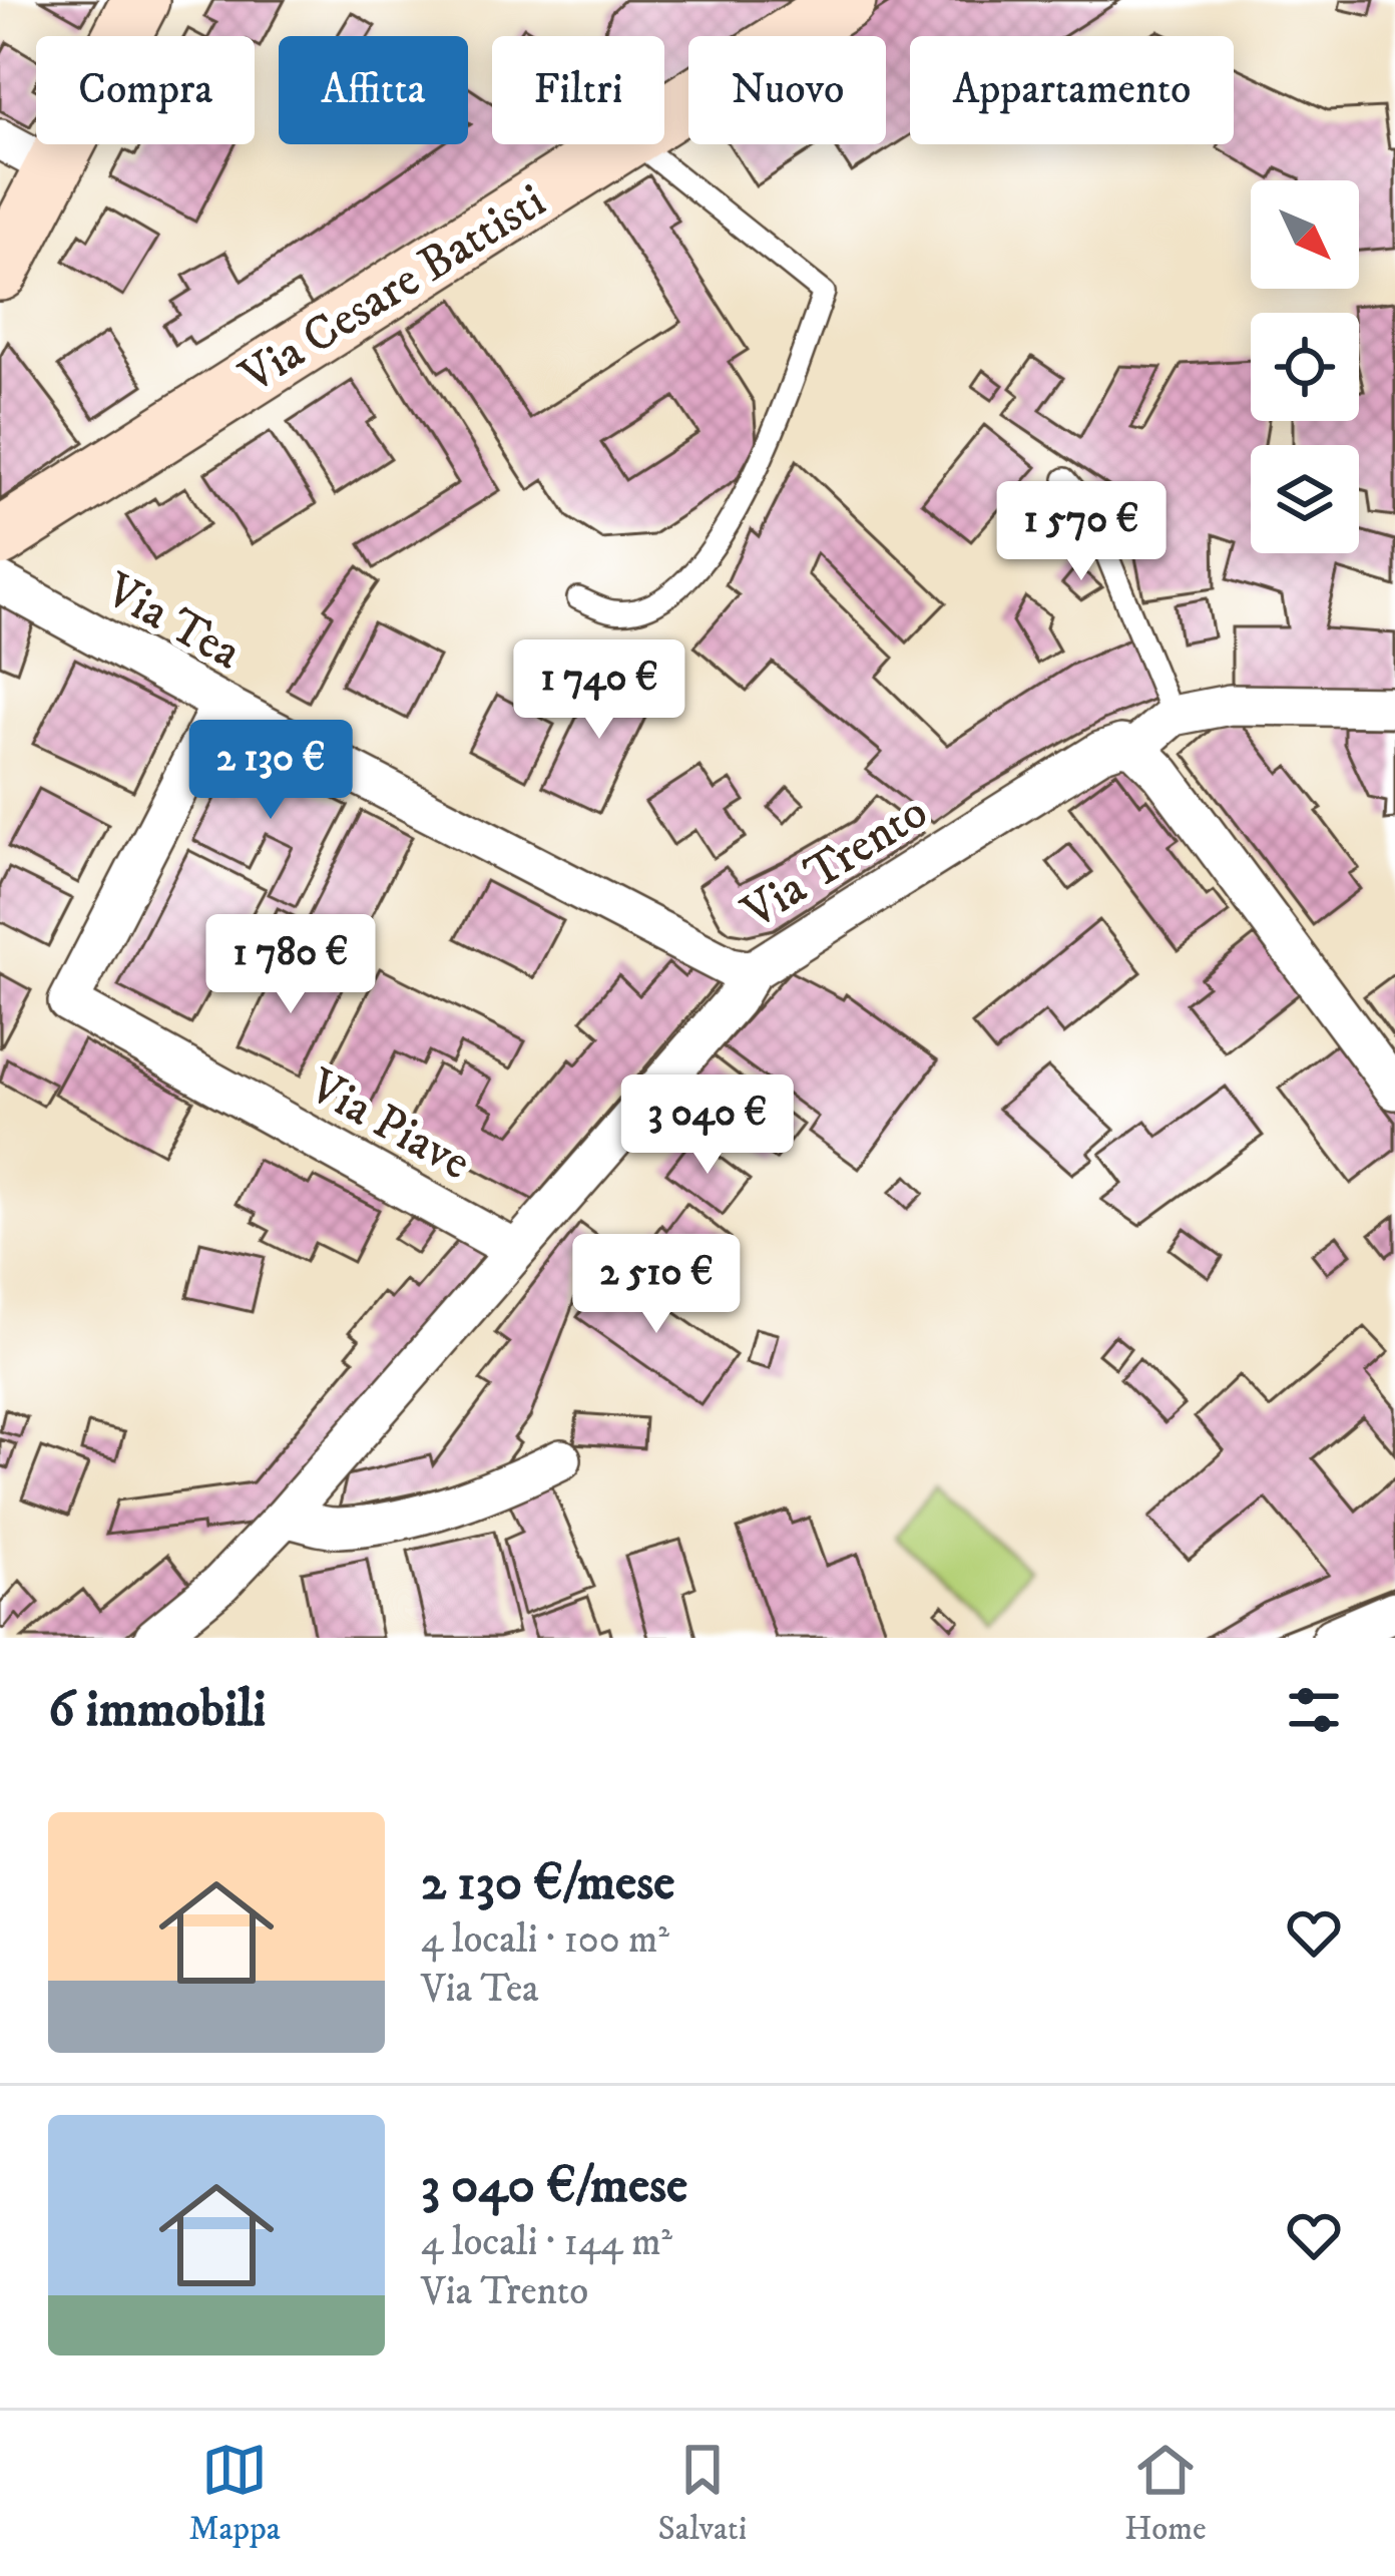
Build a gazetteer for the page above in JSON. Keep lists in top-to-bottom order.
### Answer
{
  "streets": {
    "street": [
      "Via Cesare Battisti",
      "Via Tea",
      "Via Trento",
      "Via Piave"
    ]
  },
  "crossings": [
    ["Via Tea", "Via Trento"],
    ["Via Tea", "Via Piave"],
    ["Via Trento", "Via Piave"]
  ],
  "north": "bottom right",
  "page": {
    "chip": [
      "Compra",
      "Affitta",
      "Filtri",
      "Nuovo",
      "Appartamento"
    ],
    "price": [
      "1 570 €",
      "1 740 €",
      "2 130 €",
      "1 780 €",
      "3 040 €",
      "2 510 €"
    ],
    "heading": "6 immobili",
    "list": [
      {
        "name": "2 130 €/mese",
        "note": "4 locali · 100 m² · Via Tea"
      },
      {
        "name": "3 040 €/mese",
        "note": "4 locali · 144 m² · Via Trento"
      }
    ],
    "tabs": ["Mappa", "Salvati", "Home"]
  }
}
